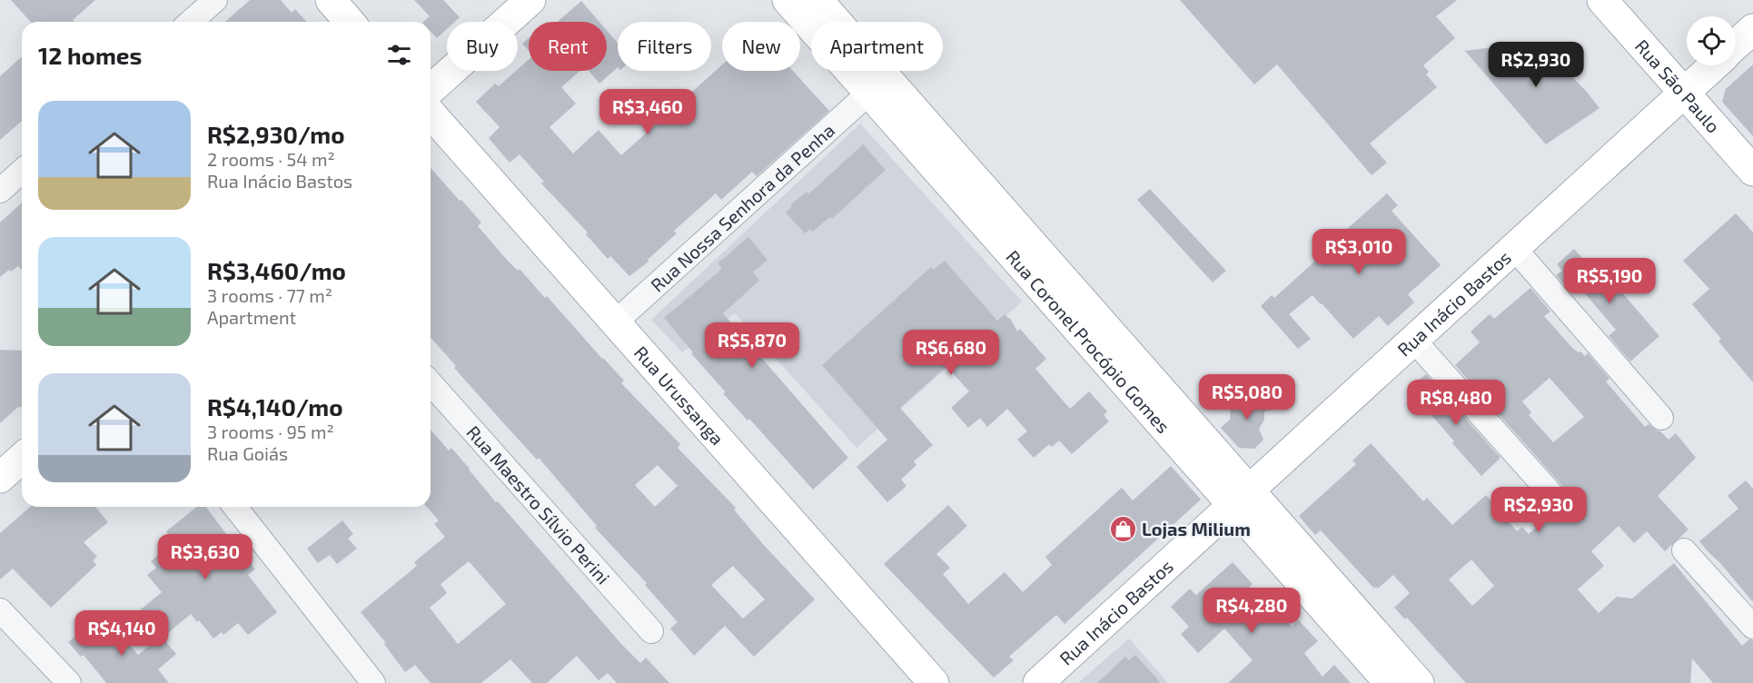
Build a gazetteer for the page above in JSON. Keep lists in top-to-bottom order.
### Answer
{
  "streets": {
    "main road": [
      "Rua São Paulo",
      "Rua Inácio Bastos",
      "Rua Coronel Procópio Gomes",
      "Rua Urussanga"
    ],
    "street": ["Rua Nossa Senhora da Penha", "Rua Maestro Sílvio Perini"]
  },
  "crossings": [
    ["Rua São Paulo", "Rua Inácio Bastos"],
    ["Rua Nossa Senhora da Penha", "Rua Coronel Procópio Gomes"],
    ["Rua Nossa Senhora da Penha", "Rua Urussanga"],
    ["Rua Inácio Bastos", "Rua Coronel Procópio Gomes"]
  ],
  "places": {
    "shop": ["Lojas Milium"]
  },
  "page": {
    "chip": [
      "Buy",
      "Rent",
      "Filters",
      "New",
      "Apartment"
    ],
    "heading": "12 homes",
    "price": [
      "R$2,930",
      "R$3,460",
      "R$3,010",
      "R$5,190",
      "R$5,870",
      "R$6,680",
      "R$5,080",
      "R$8,480",
      "R$2,930",
      "R$3,630",
      "R$4,280",
      "R$4,140"
    ],
    "list": [
      {
        "name": "R$2,930/mo",
        "note": "2 rooms · 54 m² · Rua Inácio Bastos"
      },
      {
        "name": "R$3,460/mo",
        "note": "3 rooms · 77 m² · Apartment"
      },
      {
        "name": "R$4,140/mo",
        "note": "3 rooms · 95 m² · Rua Goiás"
      }
    ]
  }
}
